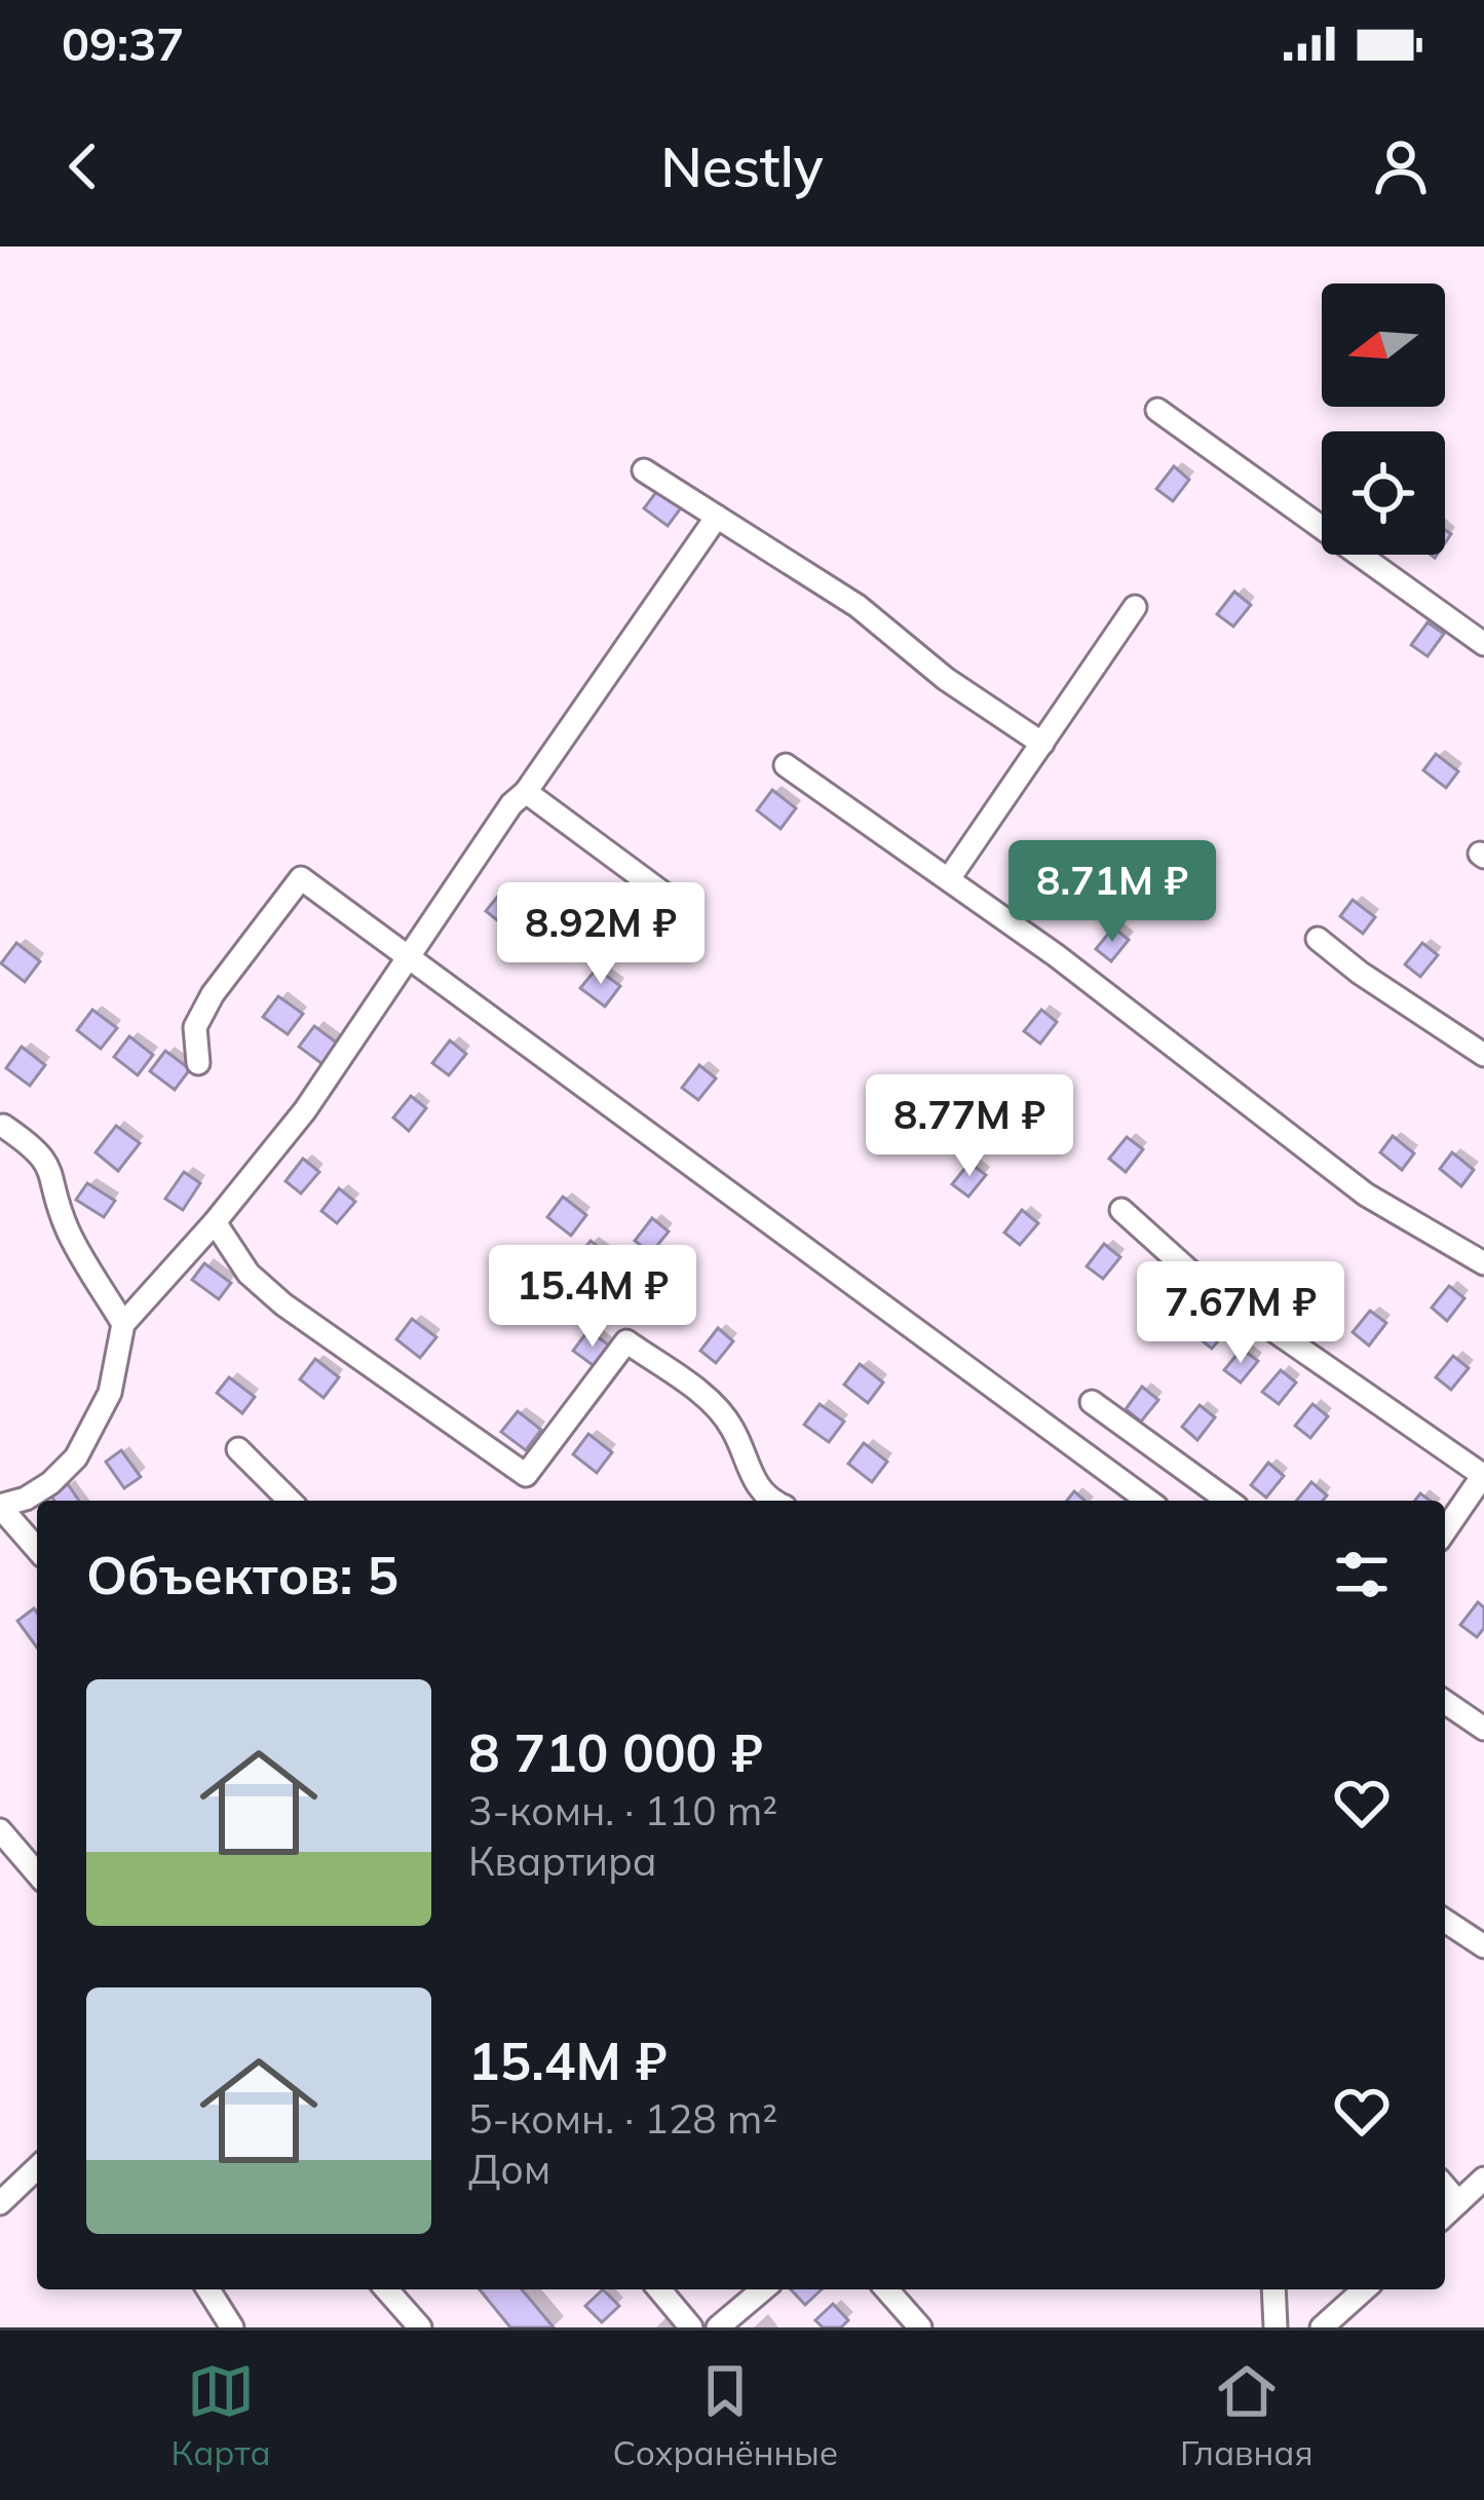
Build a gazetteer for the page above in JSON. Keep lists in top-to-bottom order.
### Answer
{
  "north": "left",
  "page": {
    "status": "09:37",
    "header": "Nestly",
    "price": [
      "8.71M ₽",
      "8.92M ₽",
      "8.77M ₽",
      "15.4M ₽",
      "7.67M ₽"
    ],
    "heading": "Объектов: 5",
    "list": [
      {
        "name": "8 710 000 ₽",
        "note": "3-комн. · 110 m² · Квартира"
      },
      {
        "name": "15.4M ₽",
        "note": "5-комн. · 128 m² · Дом"
      }
    ],
    "tabs": ["Карта", "Сохранённые", "Главная"]
  }
}
